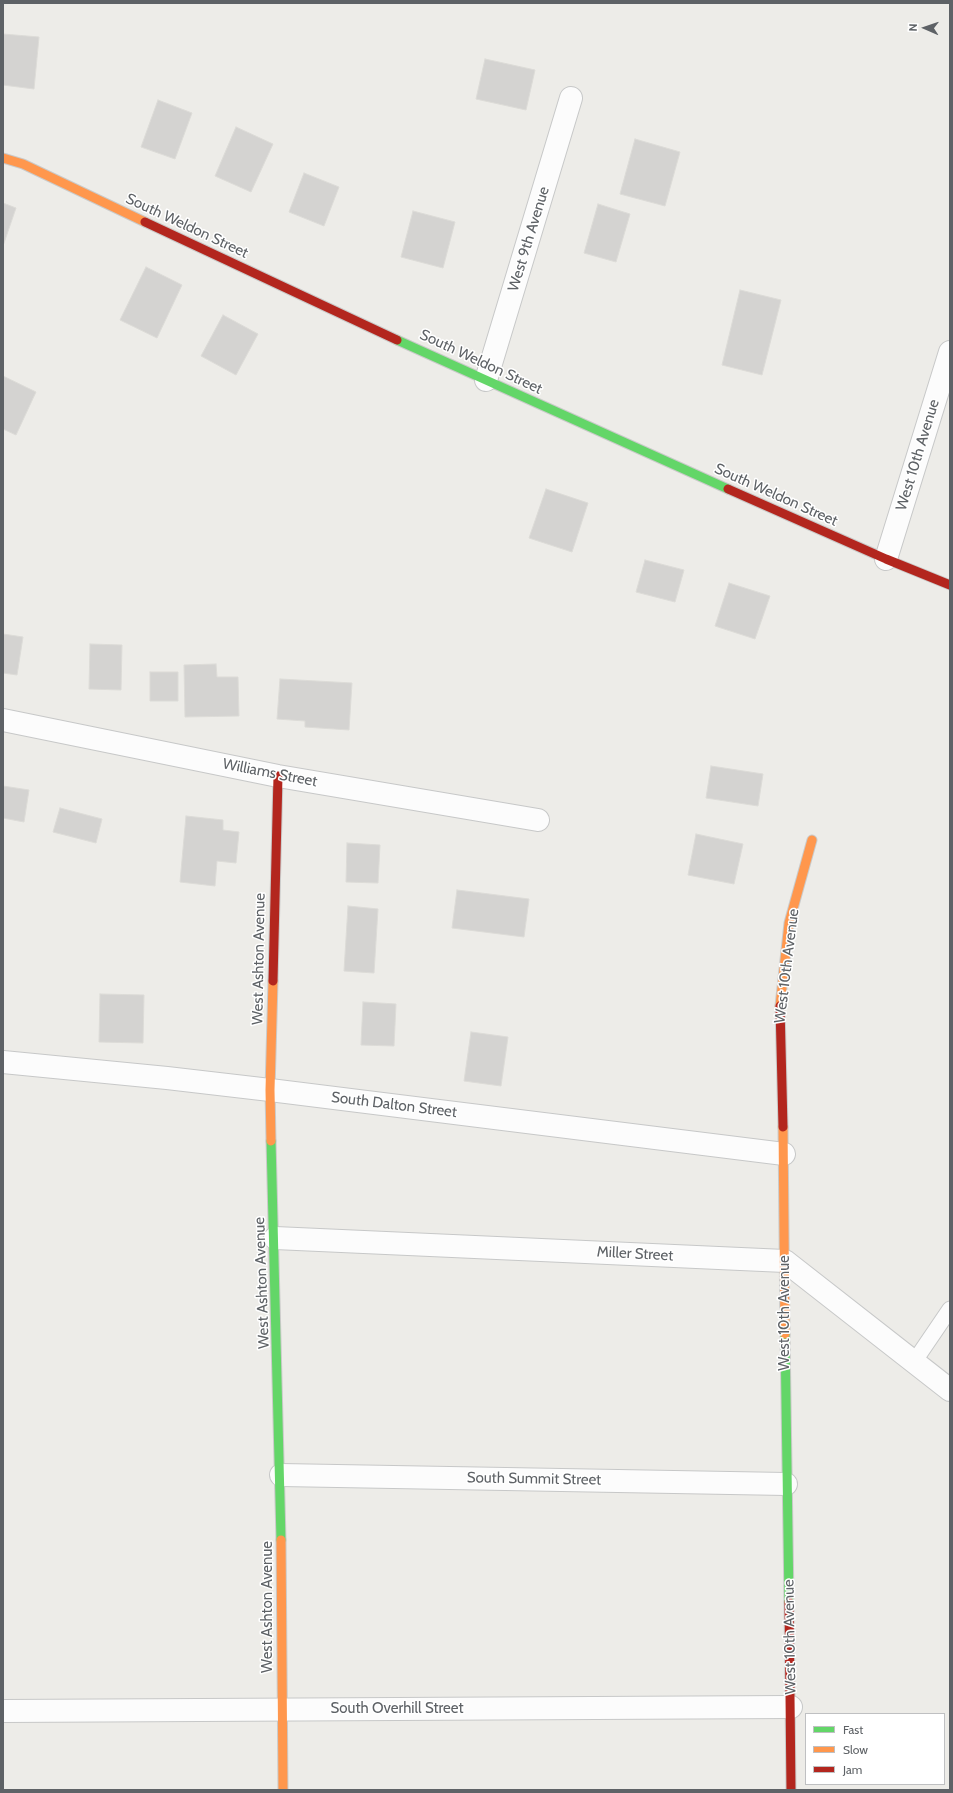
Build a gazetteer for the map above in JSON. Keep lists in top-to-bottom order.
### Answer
{
  "streets": {
    "street": [
      "South Weldon Street",
      "West 9th Avenue",
      "West 10th Avenue",
      "Williams Street",
      "West Ashton Avenue",
      "South Dalton Street",
      "Miller Street",
      "South Summit Street",
      "South Overhill Street"
    ]
  },
  "crossings": [
    ["South Weldon Street", "West 9th Avenue"],
    ["South Weldon Street", "West 10th Avenue"],
    ["West 10th Avenue", "South Dalton Street"],
    ["West 10th Avenue", "Miller Street"],
    ["West 10th Avenue", "South Summit Street"],
    ["West 10th Avenue", "South Overhill Street"],
    ["Williams Street", "West Ashton Avenue"],
    ["West Ashton Avenue", "South Dalton Street"],
    ["West Ashton Avenue", "Miller Street"],
    ["West Ashton Avenue", "South Summit Street"],
    ["West Ashton Avenue", "South Overhill Street"]
  ],
  "legend": ["Fast", "Slow", "Jam"],
  "north": "left"
}
